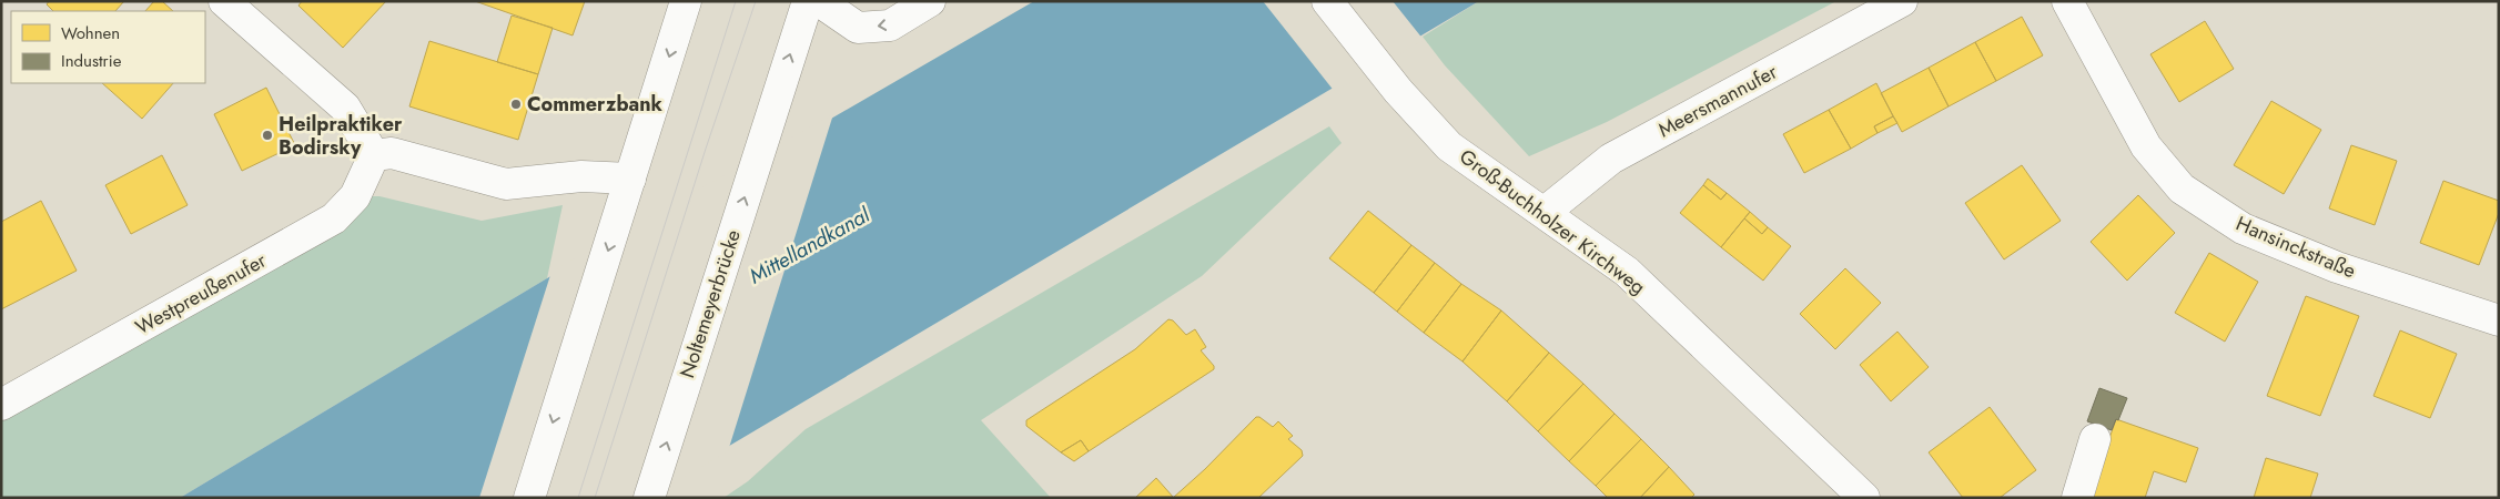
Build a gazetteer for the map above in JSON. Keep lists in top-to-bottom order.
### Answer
{
  "streets": {
    "street": [
      "Meersmannufer",
      "Groß-Buchholzer Kirchweg",
      "Hansinckstraße",
      "Westpreußenufer",
      "Noltemeyerbrücke"
    ]
  },
  "crossings": [
    ["Meersmannufer", "Groß-Buchholzer Kirchweg"]
  ],
  "water": ["Mittellandkanal"],
  "places": ["Commerzbank", "Heilpraktiker Bodirsky"],
  "legend": ["Wohnen", "Industrie"]
}
